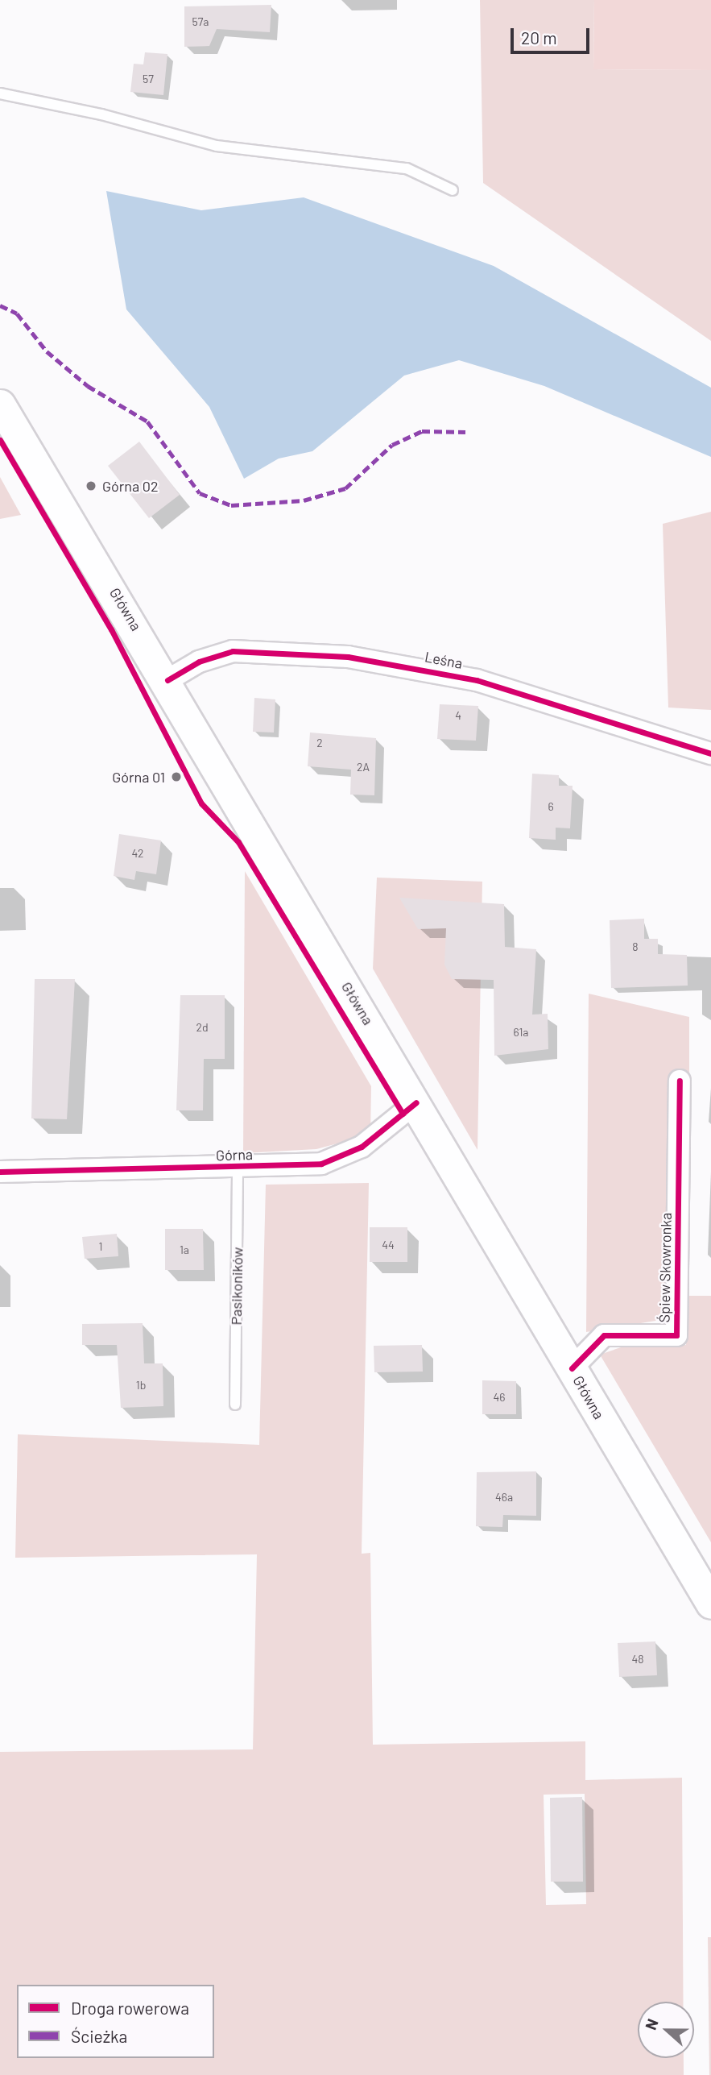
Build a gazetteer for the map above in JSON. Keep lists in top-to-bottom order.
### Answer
{
  "streets": {
    "main road": ["Główna"],
    "street": ["Leśna", "Górna", "Śpiew Skowronka"],
    "lane": ["Pasikoników"]
  },
  "crossings": [
    ["Główna", "Leśna"],
    ["Główna", "Górna"],
    ["Główna", "Śpiew Skowronka"],
    ["Górna", "Pasikoników"]
  ],
  "places": ["Górna 02", "Górna 01"],
  "house_numbers": [
    "57a",
    "57",
    "4",
    "2",
    "2A",
    "6",
    "42",
    "8",
    "2d",
    "61a",
    "44",
    "1",
    "1a",
    "1b",
    "46",
    "46a",
    "48"
  ],
  "legend": ["Droga rowerowa", "Ścieżka"],
  "scale_bar": "20 m",
  "north": "left"
}
